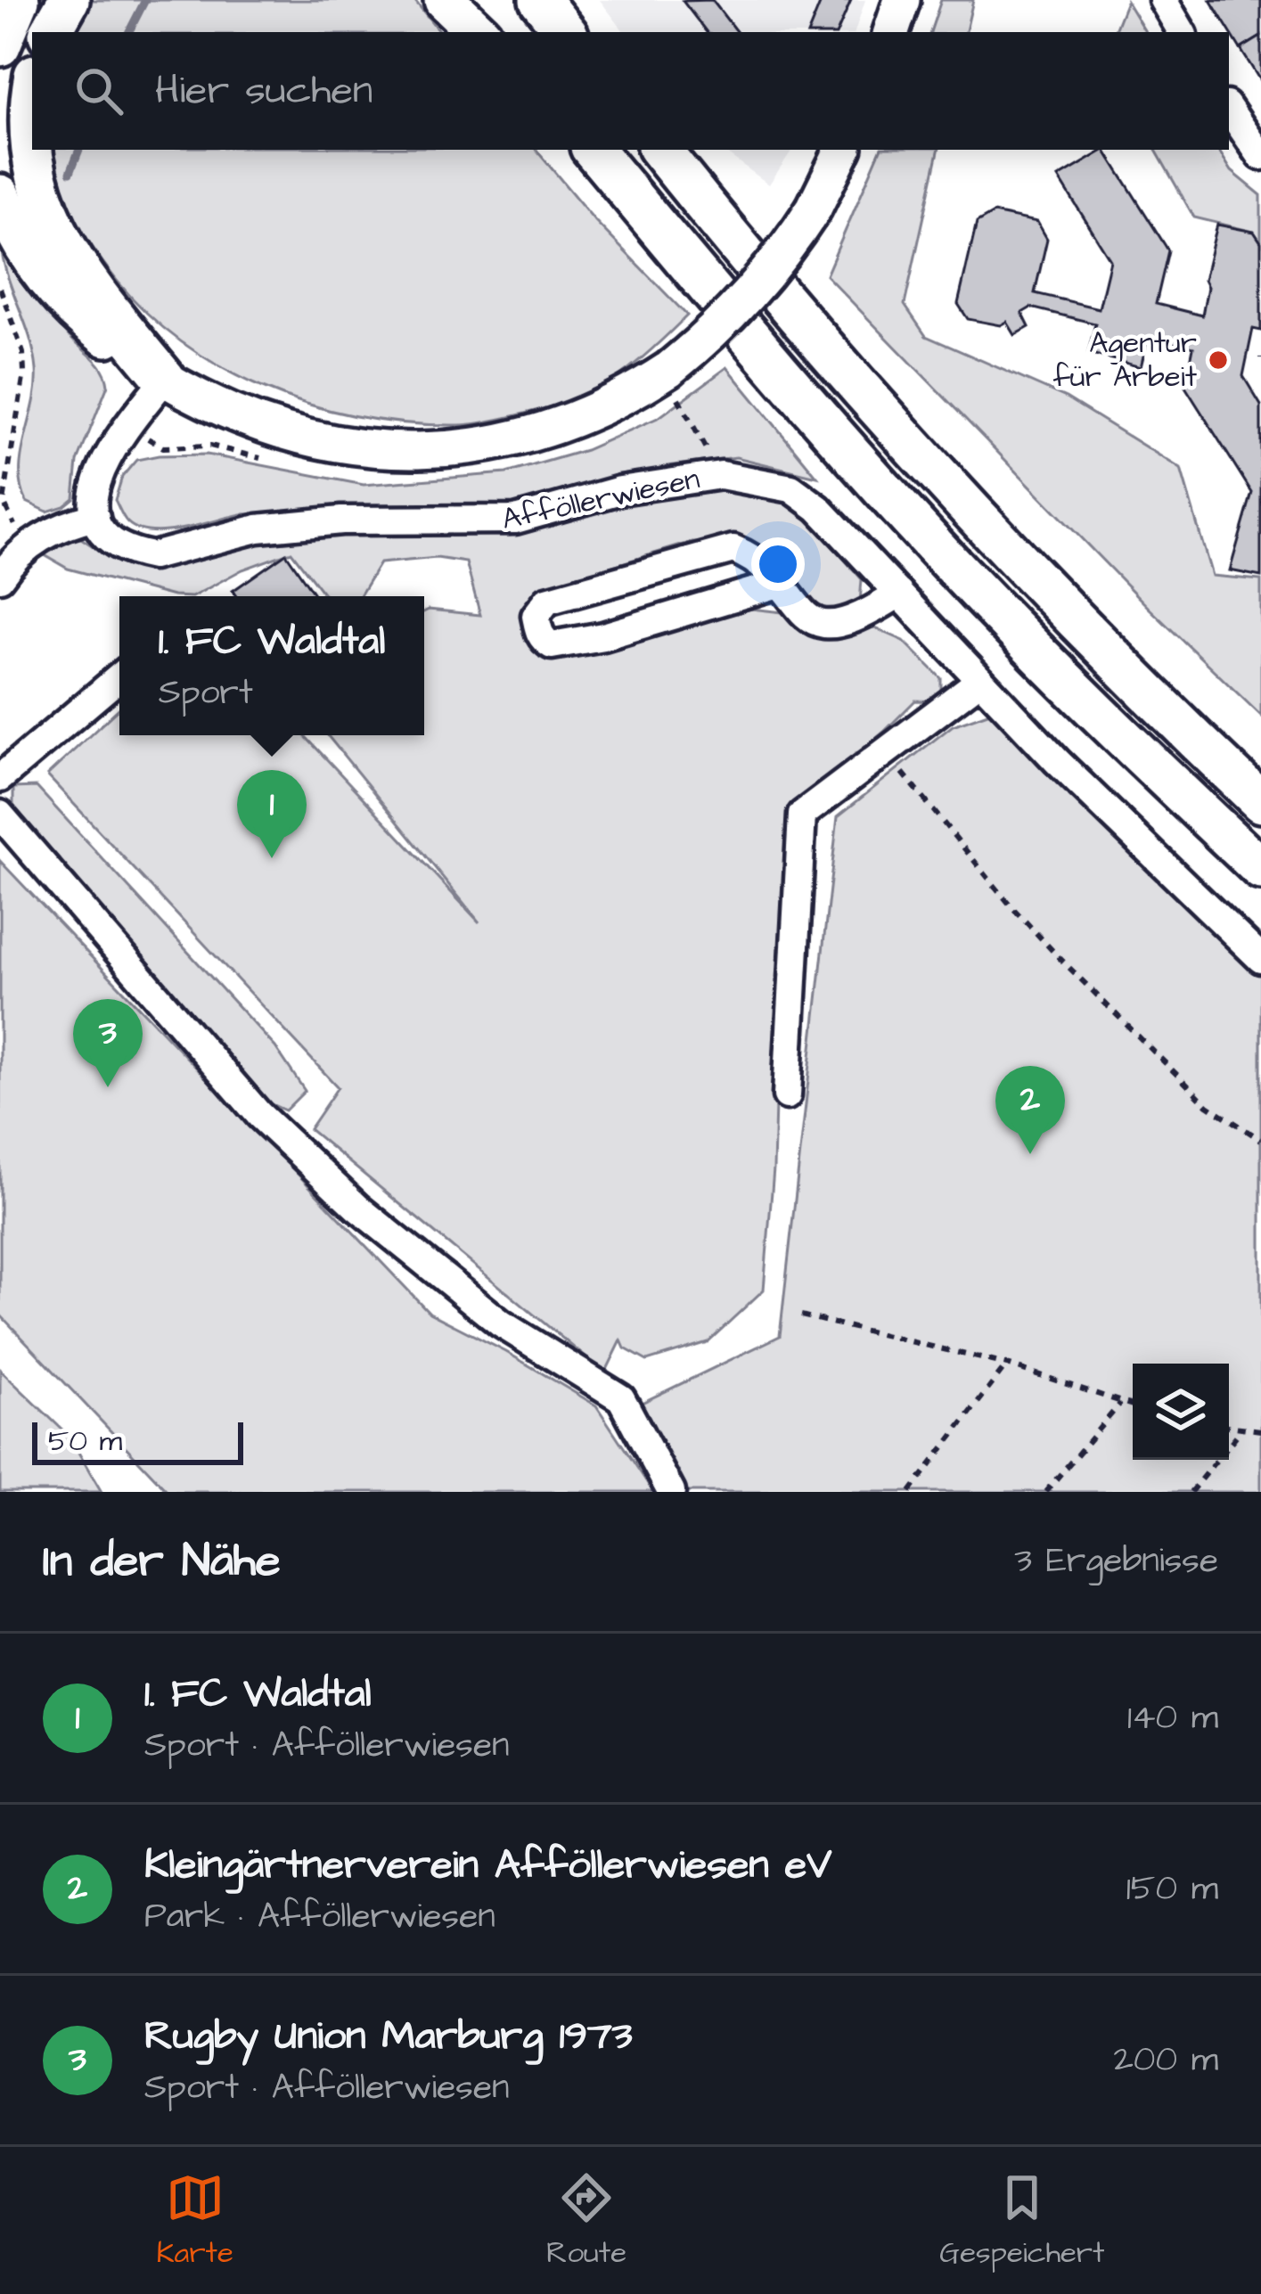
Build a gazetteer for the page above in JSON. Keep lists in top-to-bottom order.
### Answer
{
  "streets": {
    "street": ["Afföllerwiesen"]
  },
  "places": ["Agentur für Arbeit"],
  "scale_bar": "50 m",
  "page": {
    "search": "Hier suchen",
    "popup": ["1. FC Waldtal", "Sport"],
    "pins": ["1", "3", "2"],
    "scale": "50 m",
    "heading": ["In der Nähe", "3 Ergebnisse"],
    "list": [
      {
        "mark": "1",
        "name": "1. FC Waldtal",
        "note": "Sport · Afföllerwiesen",
        "value": "140 m"
      },
      {
        "mark": "2",
        "name": "Kleingärtnerverein Afföllerwiesen eV",
        "note": "Park · Afföllerwiesen",
        "value": "150 m"
      },
      {
        "mark": "3",
        "name": "Rugby Union Marburg 1973",
        "note": "Sport · Afföllerwiesen",
        "value": "200 m"
      }
    ],
    "nav": ["Karte", "Route", "Gespeichert"]
  }
}
